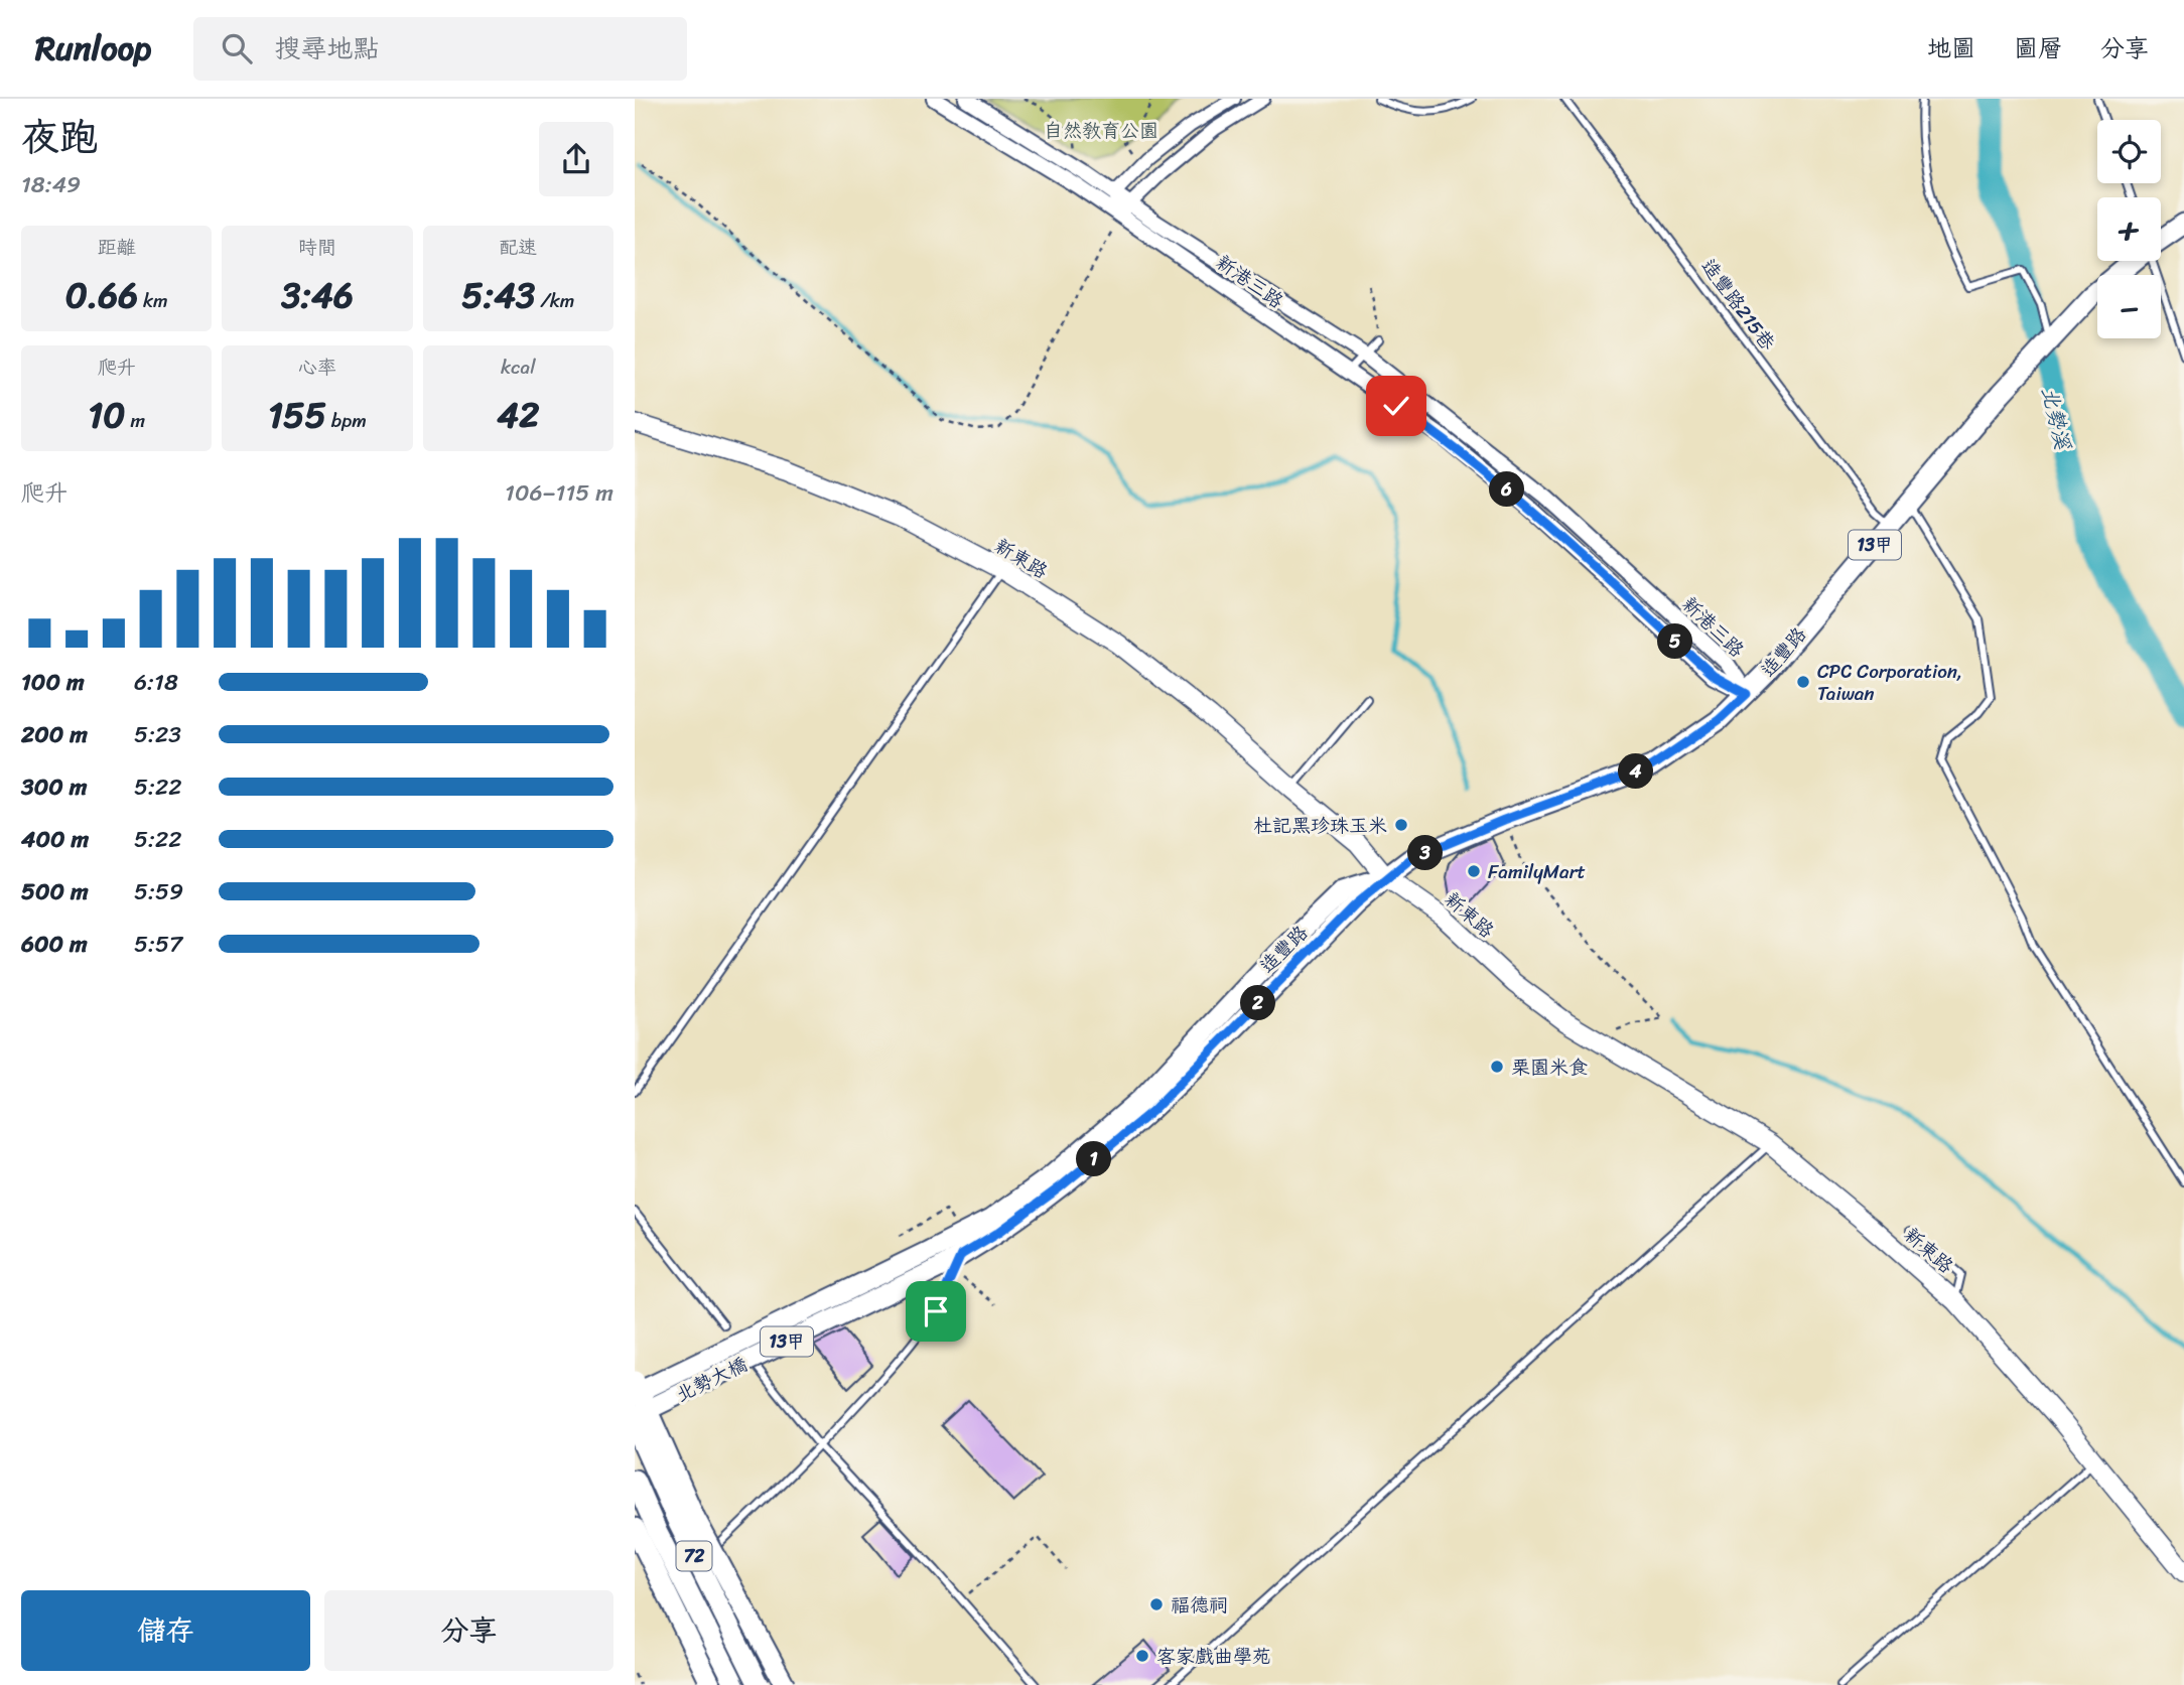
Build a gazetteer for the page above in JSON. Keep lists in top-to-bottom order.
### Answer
{
  "streets": {
    "main road": [
      "13甲",
      "新東路",
      "造豐路",
      "北勢大橋",
      "72"
    ],
    "street": ["新港三路"],
    "lane": ["造豐路215巷"]
  },
  "crossings": [
    ["新港三路", "造豐路"],
    ["造豐路215巷", "造豐路"],
    ["13甲", "造豐路"],
    ["新東路", "造豐路"],
    ["造豐路", "北勢大橋"]
  ],
  "water": ["北勢溪"],
  "parks": ["自然教育公園"],
  "places": [
    "CPC Corporation, Taiwan",
    "杜記黑珍珠玉米",
    "FamilyMart",
    "栗園米食",
    "福德祠",
    "客家戲曲學苑"
  ],
  "page": {
    "header": "Runloop",
    "search": "搜尋地點",
    "nav": ["地圖", "圖層", "分享"],
    "heading": ["夜跑", "18:49"],
    "map_buttons": ["+", "−"],
    "stats": [
      ["距離", "0.66 km"],
      ["時間", "3:46"],
      ["配速", "5:43 /km"],
      ["爬升", "10 m"],
      ["心率", "155 bpm"],
      ["kcal", "42"]
    ],
    "chart": ["爬升", "106–115 m"],
    "pins": [
      "6",
      "5",
      "4",
      "3",
      "2",
      "1"
    ],
    "list": [
      {
        "name": "100 m",
        "note": "6:18"
      },
      {
        "name": "200 m",
        "note": "5:23"
      },
      {
        "name": "300 m",
        "note": "5:22"
      },
      {
        "name": "400 m",
        "note": "5:22"
      },
      {
        "name": "500 m",
        "note": "5:59"
      },
      {
        "name": "600 m",
        "note": "5:57"
      }
    ],
    "buttons": ["儲存", "分享"]
  }
}
